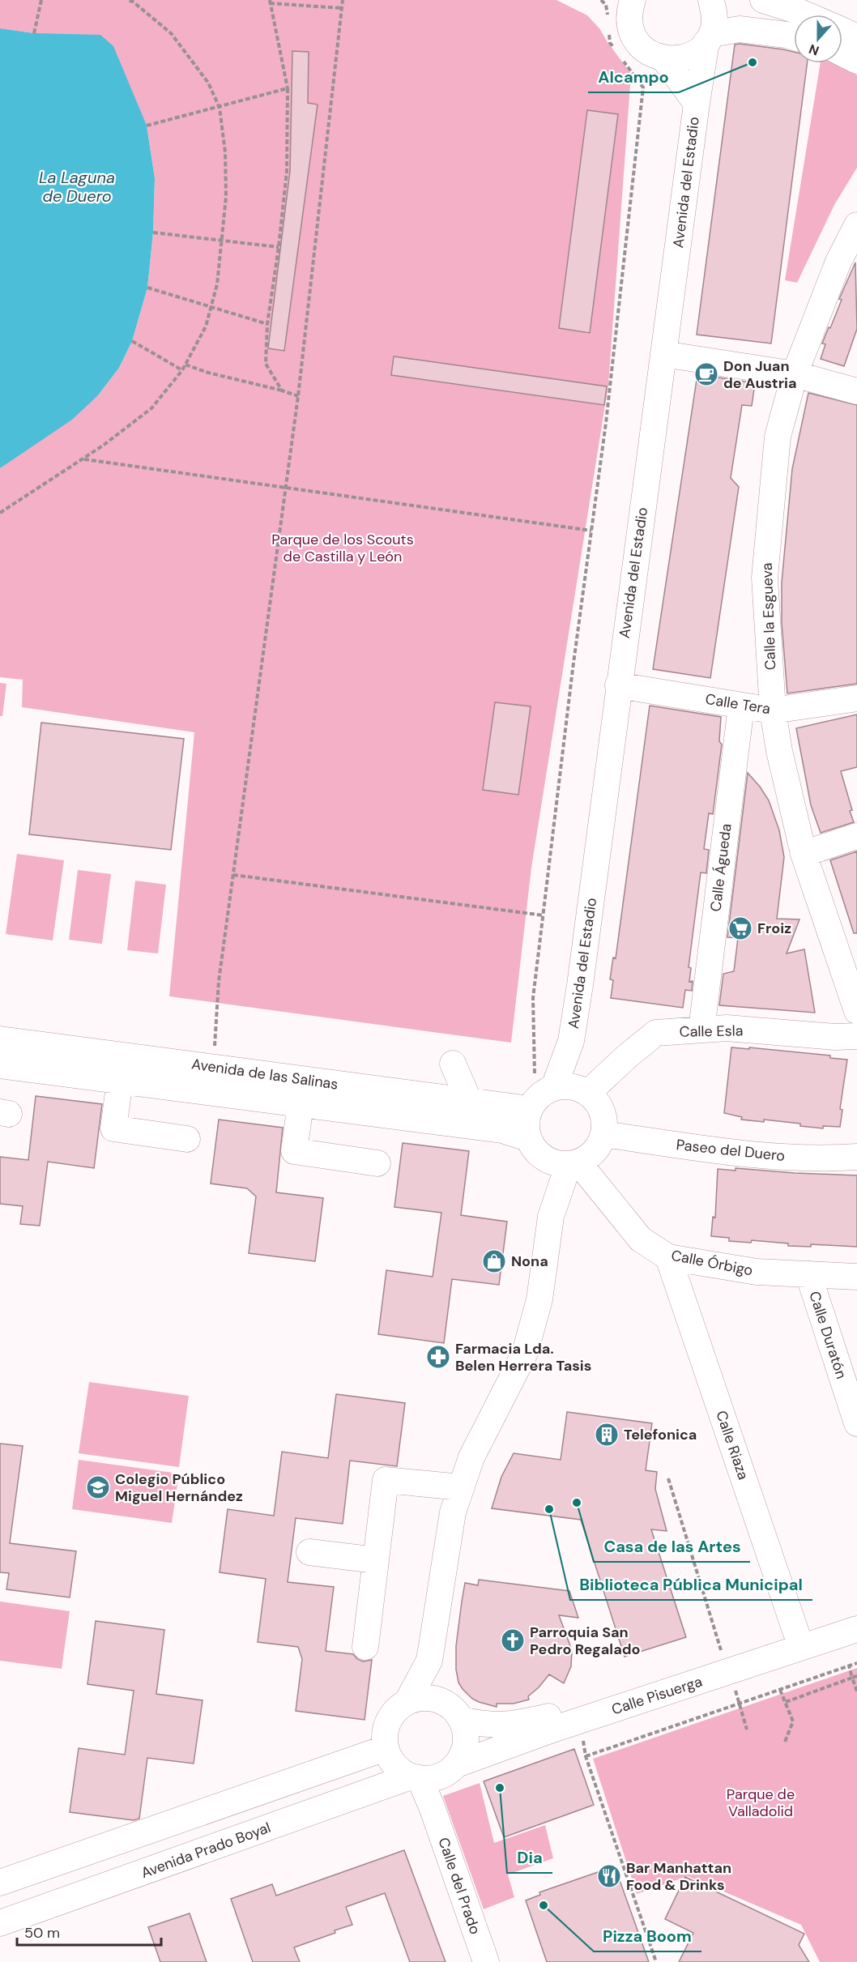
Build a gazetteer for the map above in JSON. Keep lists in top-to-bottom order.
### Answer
{
  "streets": {
    "street": [
      "Avenida del Estadio",
      "Calle la Esgueva",
      "Calle Tera",
      "Calle Águeda",
      "Calle Esla",
      "Avenida de las Salinas",
      "Paseo del Duero",
      "Calle Órbigo",
      "Calle Duratón",
      "Calle Riaza",
      "Calle Pisuerga",
      "Avenida Prado Boyal",
      "Calle del Prado"
    ]
  },
  "crossings": [
    ["Avenida del Estadio", "Calle Tera"],
    ["Avenida del Estadio", "Calle Esla"],
    ["Avenida del Estadio", "Avenida de las Salinas"],
    ["Avenida del Estadio", "Paseo del Duero"],
    ["Avenida del Estadio", "Calle Órbigo"],
    ["Calle la Esgueva", "Calle Tera"],
    ["Calle Tera", "Calle Águeda"],
    ["Calle Águeda", "Calle Esla"],
    ["Calle Esla", "Avenida de las Salinas"],
    ["Calle Esla", "Paseo del Duero"],
    ["Calle Esla", "Calle Órbigo"],
    ["Avenida de las Salinas", "Paseo del Duero"],
    ["Avenida de las Salinas", "Calle Órbigo"],
    ["Paseo del Duero", "Calle Órbigo"],
    ["Calle Órbigo", "Calle Duratón"],
    ["Calle Órbigo", "Calle Riaza"],
    ["Calle Riaza", "Calle Pisuerga"],
    ["Calle Pisuerga", "Avenida Prado Boyal"],
    ["Calle Pisuerga", "Calle del Prado"],
    ["Avenida Prado Boyal", "Calle del Prado"]
  ],
  "water": ["La Laguna de Duero"],
  "parks": ["Parque de los Scouts de Castilla y León", "Parque de Valladolid"],
  "places": {
    "other": [
      "Alcampo",
      "Casa de las Artes",
      "Biblioteca Pública Municipal",
      "Dia",
      "Pizza Boom"
    ],
    "cafe": ["Don Juan de Austria"],
    "supermarket": ["Froiz"],
    "shop": ["Nona"],
    "pharmacy": ["Farmacia Lda. Belen Herrera Tasis"],
    "building": ["Telefonica"],
    "school or university": ["Colegio Público Miguel Hernández"],
    "church": ["Parroquia San Pedro Regalado"],
    "restaurant": ["Bar Manhattan Food & Drinks"]
  },
  "scale_bar": "50 m",
  "north": "bottom"
}
